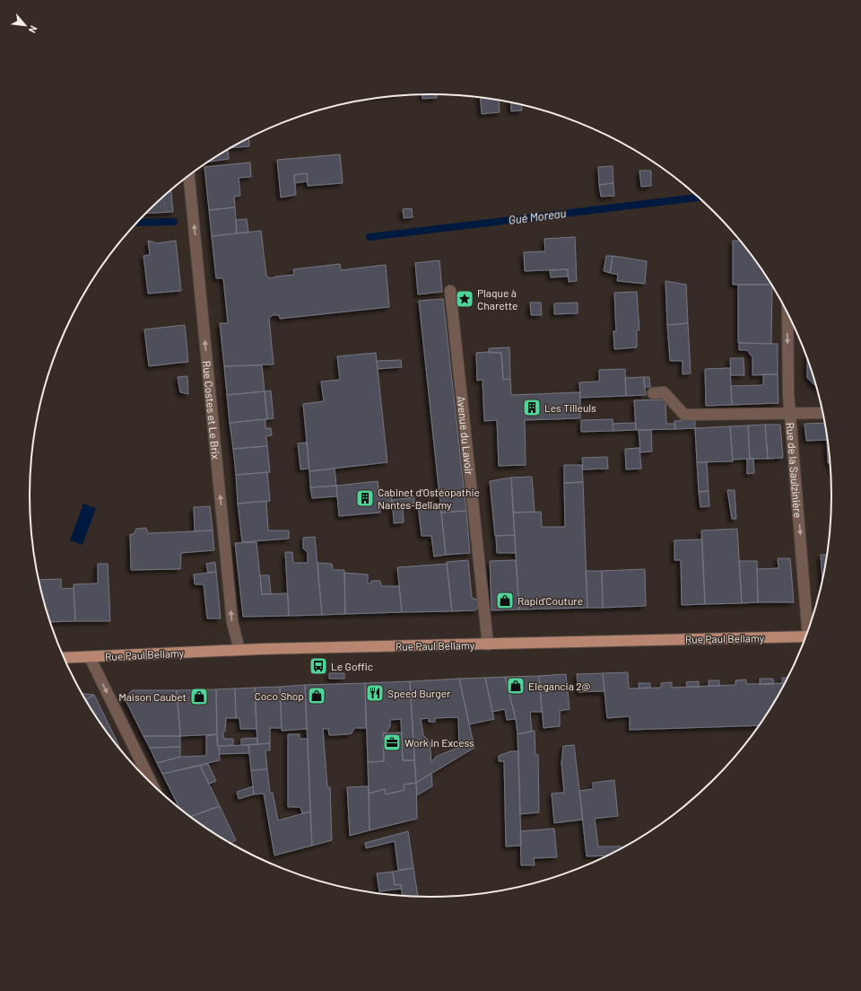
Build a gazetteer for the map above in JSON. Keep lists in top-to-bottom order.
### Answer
{
  "streets": {
    "main road": ["Rue Paul Bellamy"],
    "street": ["Rue Costes et Le Brix", "Avenue du Lavoir", "Rue de la Saulzinière"]
  },
  "crossings": [
    ["Rue Costes et Le Brix", "Rue Paul Bellamy"],
    ["Avenue du Lavoir", "Rue Paul Bellamy"]
  ],
  "one_way": ["Rue Costes et Le Brix", "Rue de la Saulzinière"],
  "water": ["Gué Moreau"],
  "places": {
    "place": ["Plaque à Charette"],
    "building": ["Les Tilleuls", "Cabinet d'Ostéopathie Nantes-Bellamy"],
    "shop": [
      "Rapid'Couture",
      "Elegancia 2@",
      "Coco Shop",
      "Maison Caubet"
    ],
    "bus stop": ["Le Goffic"],
    "restaurant": ["Speed Burger"],
    "office": ["Work in Excess"]
  },
  "north": "bottom right"
}
